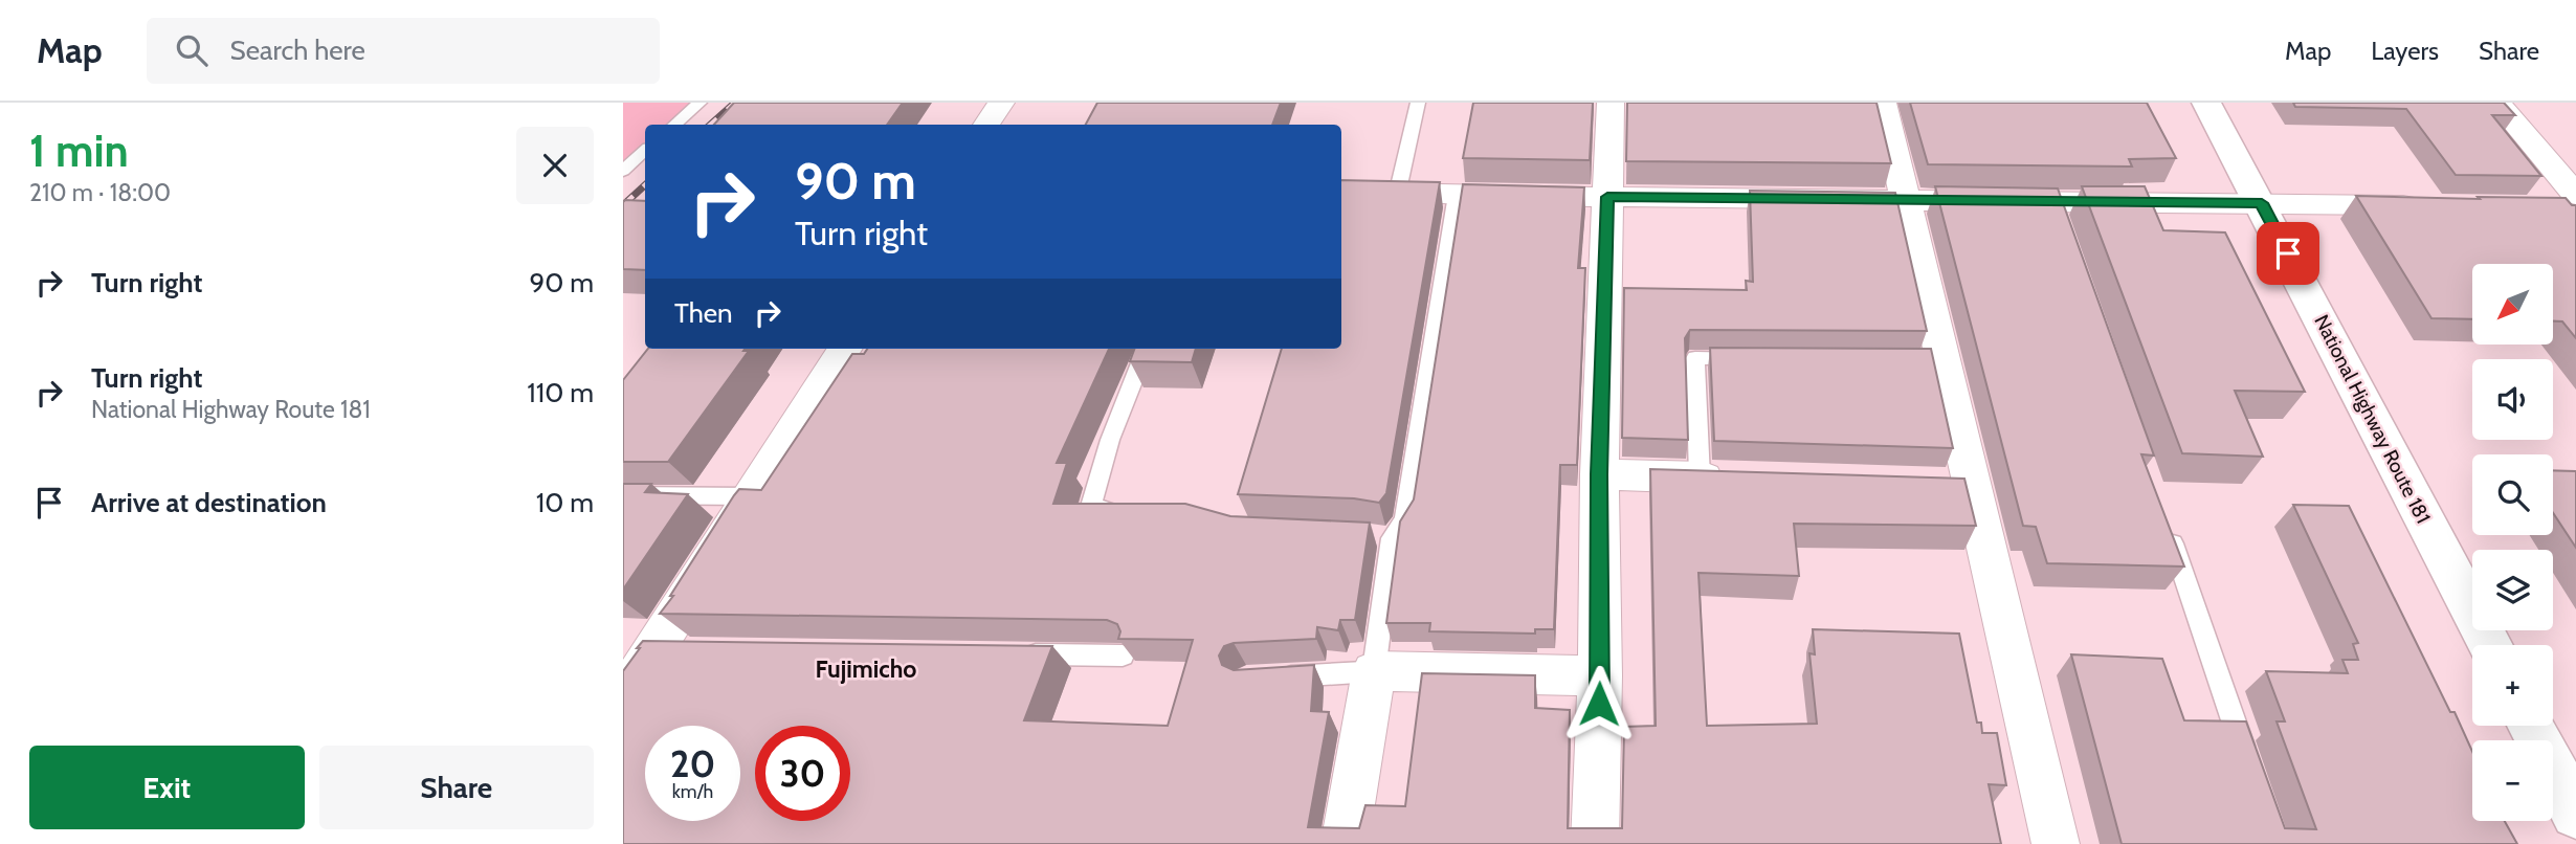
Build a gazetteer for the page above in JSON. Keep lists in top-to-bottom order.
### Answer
{
  "streets": {
    "highway": ["National Highway Route 181"]
  },
  "districts": ["Fujimicho"],
  "north": "bottom left",
  "page": {
    "header": "Map",
    "search": "Search here",
    "nav": ["Map", "Layers", "Share"],
    "heading": ["1 min", "210 m · 18:00"],
    "turn": ["90 m", "Turn right"],
    "list": [
      {
        "name": "Turn right",
        "value": "90 m"
      },
      {
        "name": "Turn right",
        "note": "National Highway Route 181",
        "value": "110 m"
      },
      {
        "name": "Arrive at destination",
        "value": "10 m"
      }
    ],
    "map_buttons": ["+", "−"],
    "then": "Then",
    "speed": "20 km/h",
    "limit": "30",
    "buttons": ["Exit", "Share"]
  }
}
